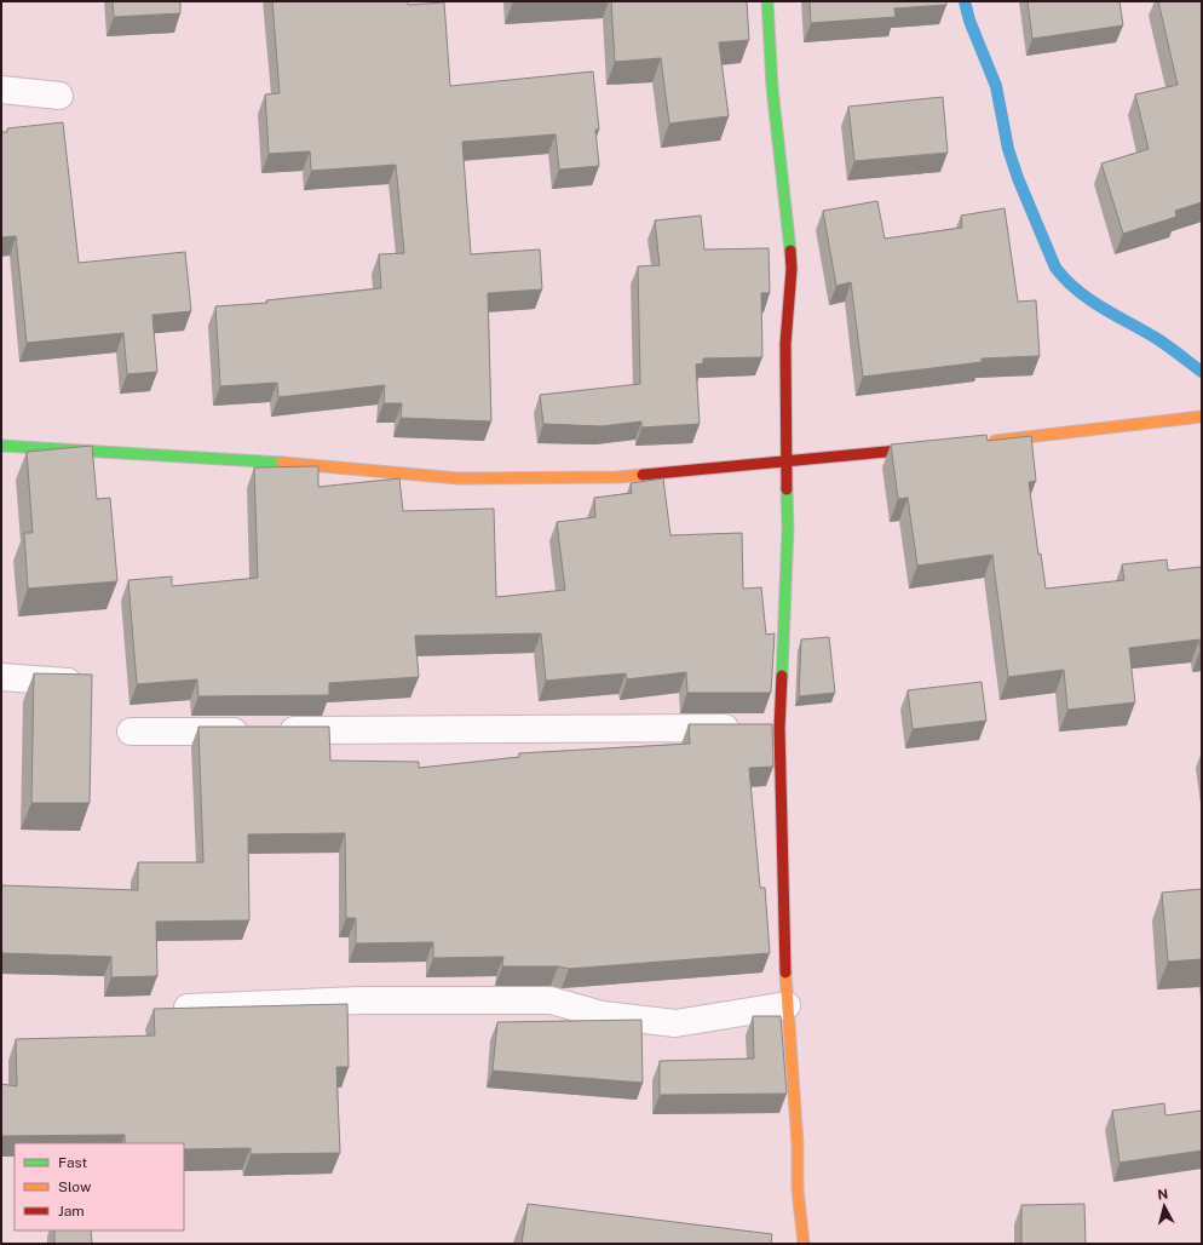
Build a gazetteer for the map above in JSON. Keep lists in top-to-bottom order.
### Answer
{
  "legend": ["Fast", "Slow", "Jam"],
  "north": "top"
}
